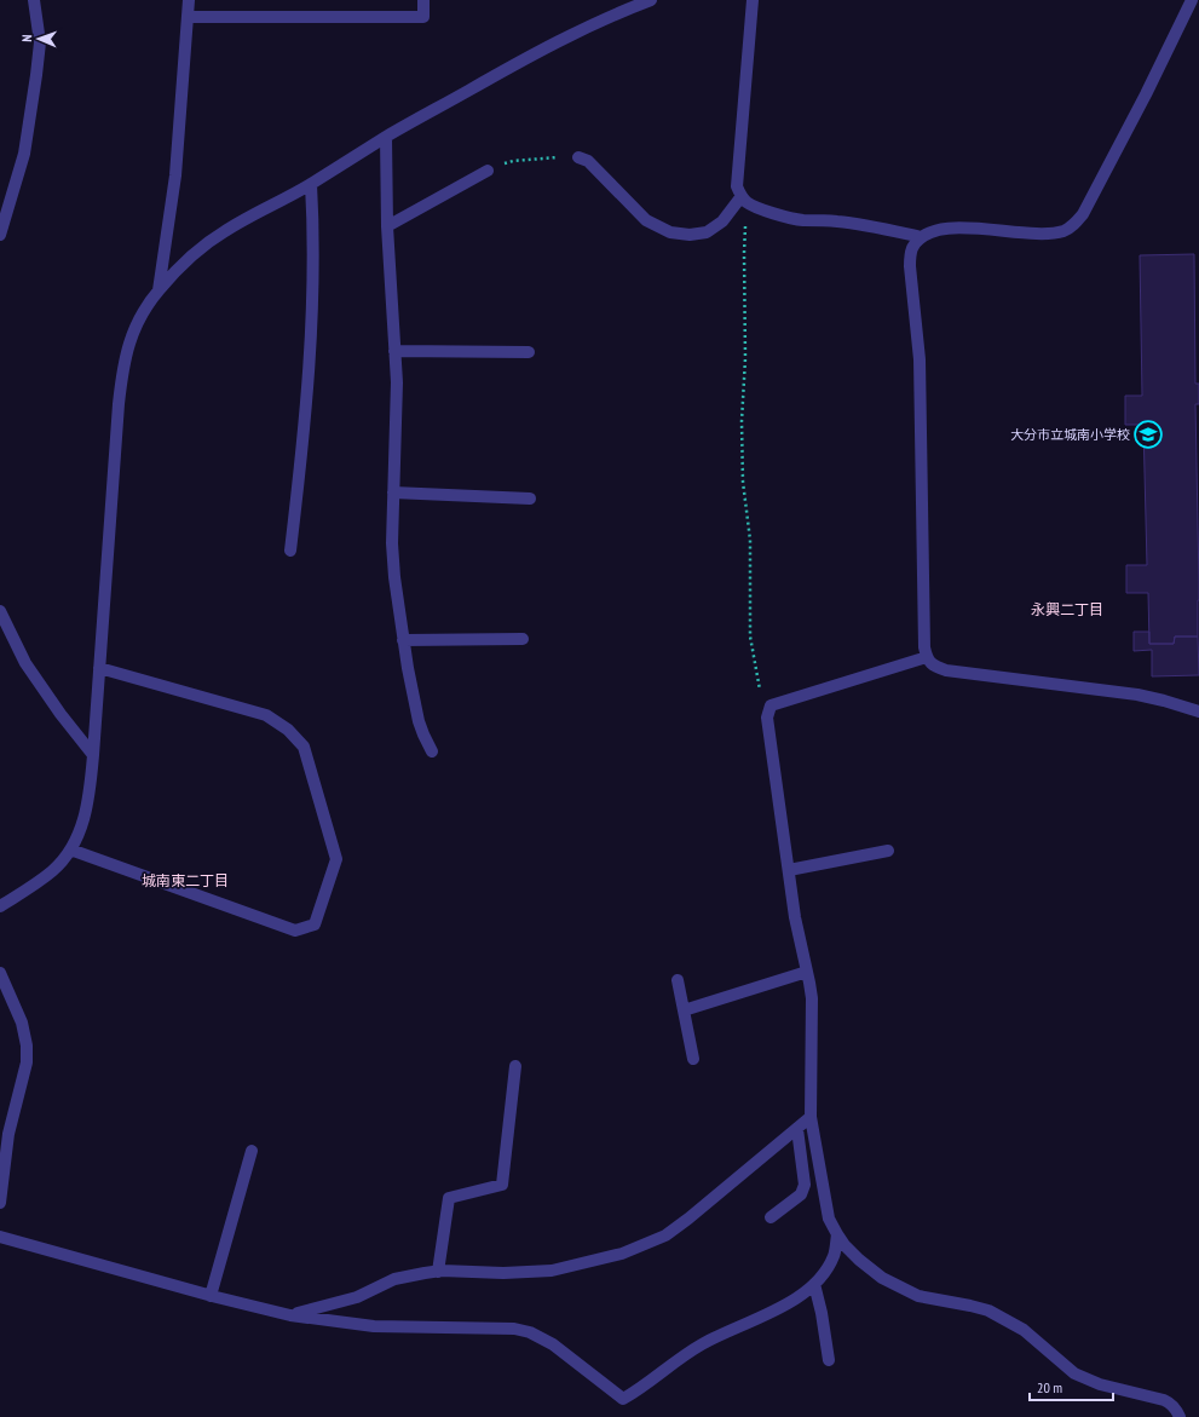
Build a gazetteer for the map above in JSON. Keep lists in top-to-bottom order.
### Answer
{
  "districts": ["永興二丁目", "城南東二丁目"],
  "places": {
    "school or university": ["大分市立城南小学校"]
  },
  "scale_bar": "20 m",
  "north": "left"
}
